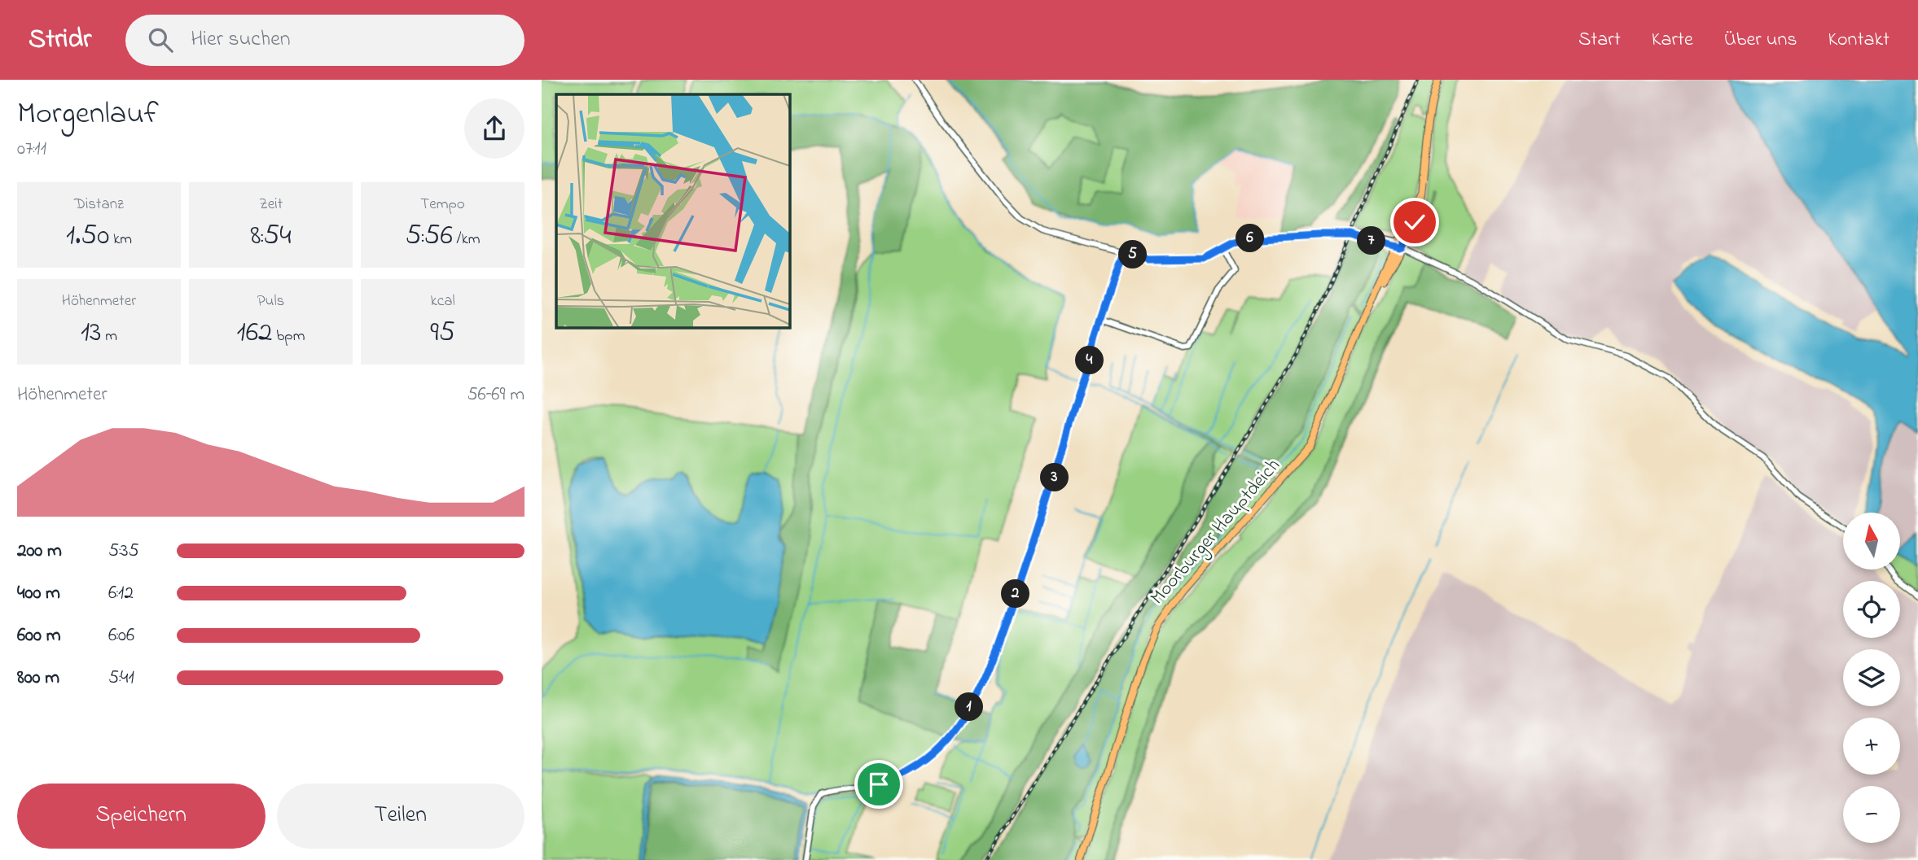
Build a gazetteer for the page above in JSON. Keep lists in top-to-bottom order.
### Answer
{
  "streets": {
    "main road": ["Moorburger Hauptdeich"]
  },
  "north": "top",
  "page": {
    "header": "Stridr",
    "search": "Hier suchen",
    "nav": [
      "Start",
      "Karte",
      "Über uns",
      "Kontakt"
    ],
    "heading": ["Morgenlauf", "07:11"],
    "stats": [
      ["Distanz", "1.50 km"],
      ["Zeit", "8:54"],
      ["Tempo", "5:56 /km"],
      ["Höhenmeter", "13 m"],
      ["Puls", "162 bpm"],
      ["kcal", "95"]
    ],
    "pins": [
      "6",
      "7",
      "5",
      "4",
      "3",
      "2",
      "1"
    ],
    "chart": ["Höhenmeter", "56–69 m"],
    "map_buttons": ["+", "−"],
    "list": [
      {
        "name": "200 m",
        "note": "5:35"
      },
      {
        "name": "400 m",
        "note": "6:12"
      },
      {
        "name": "600 m",
        "note": "6:06"
      },
      {
        "name": "800 m",
        "note": "5:41"
      }
    ],
    "buttons": ["Speichern", "Teilen"]
  }
}
